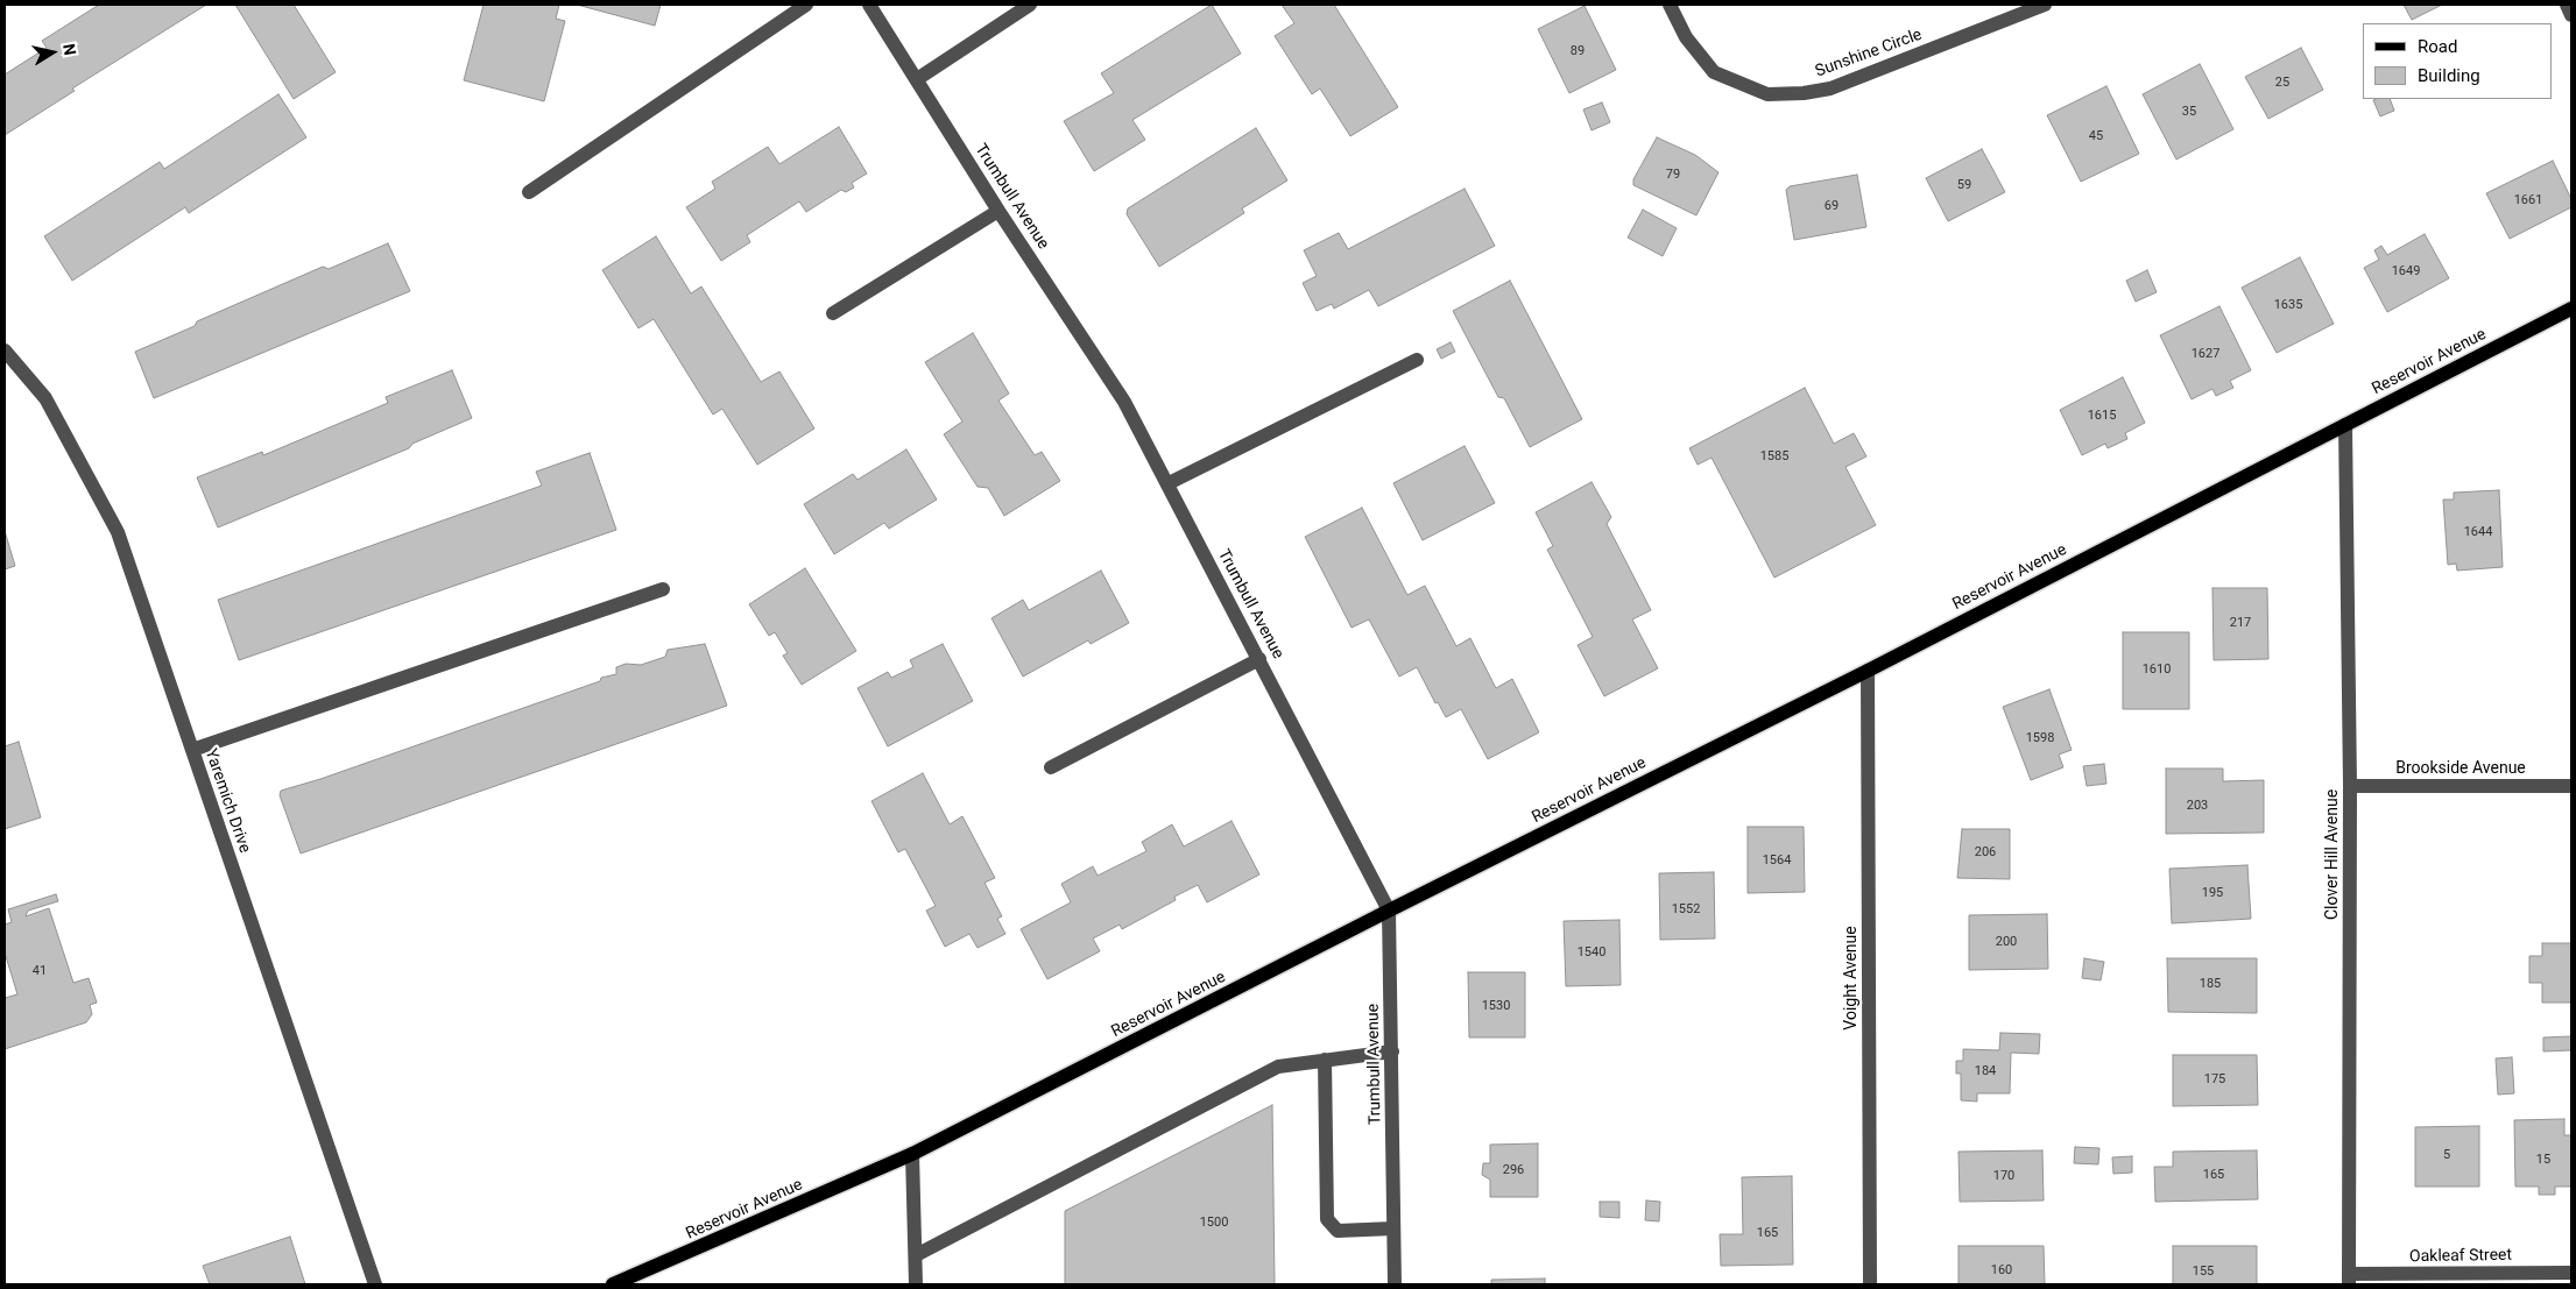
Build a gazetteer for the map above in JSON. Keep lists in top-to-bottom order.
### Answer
{
  "streets": {
    "main road": ["Reservoir Avenue"],
    "street": [
      "Sunshine Circle",
      "Trumbull Avenue",
      "Brookside Avenue",
      "Yaremich Drive",
      "Clover Hill Avenue",
      "Voight Avenue",
      "Oakleaf Street"
    ]
  },
  "crossings": [
    ["Trumbull Avenue", "Reservoir Avenue"],
    ["Reservoir Avenue", "Clover Hill Avenue"],
    ["Reservoir Avenue", "Voight Avenue"],
    ["Brookside Avenue", "Clover Hill Avenue"],
    ["Clover Hill Avenue", "Oakleaf Street"]
  ],
  "house_numbers": [
    "89",
    "25",
    "35",
    "45",
    "79",
    "59",
    "1661",
    "69",
    "1649",
    "1635",
    "1627",
    "1615",
    "1585",
    "1644",
    "217",
    "1610",
    "1598",
    "203",
    "206",
    "1564",
    "195",
    "1552",
    "200",
    "1540",
    "41",
    "185",
    "1530",
    "184",
    "175",
    "5",
    "15",
    "296",
    "165",
    "170",
    "1500",
    "165",
    "160",
    "155"
  ],
  "legend": ["Road", "Building"],
  "north": "right"
}
